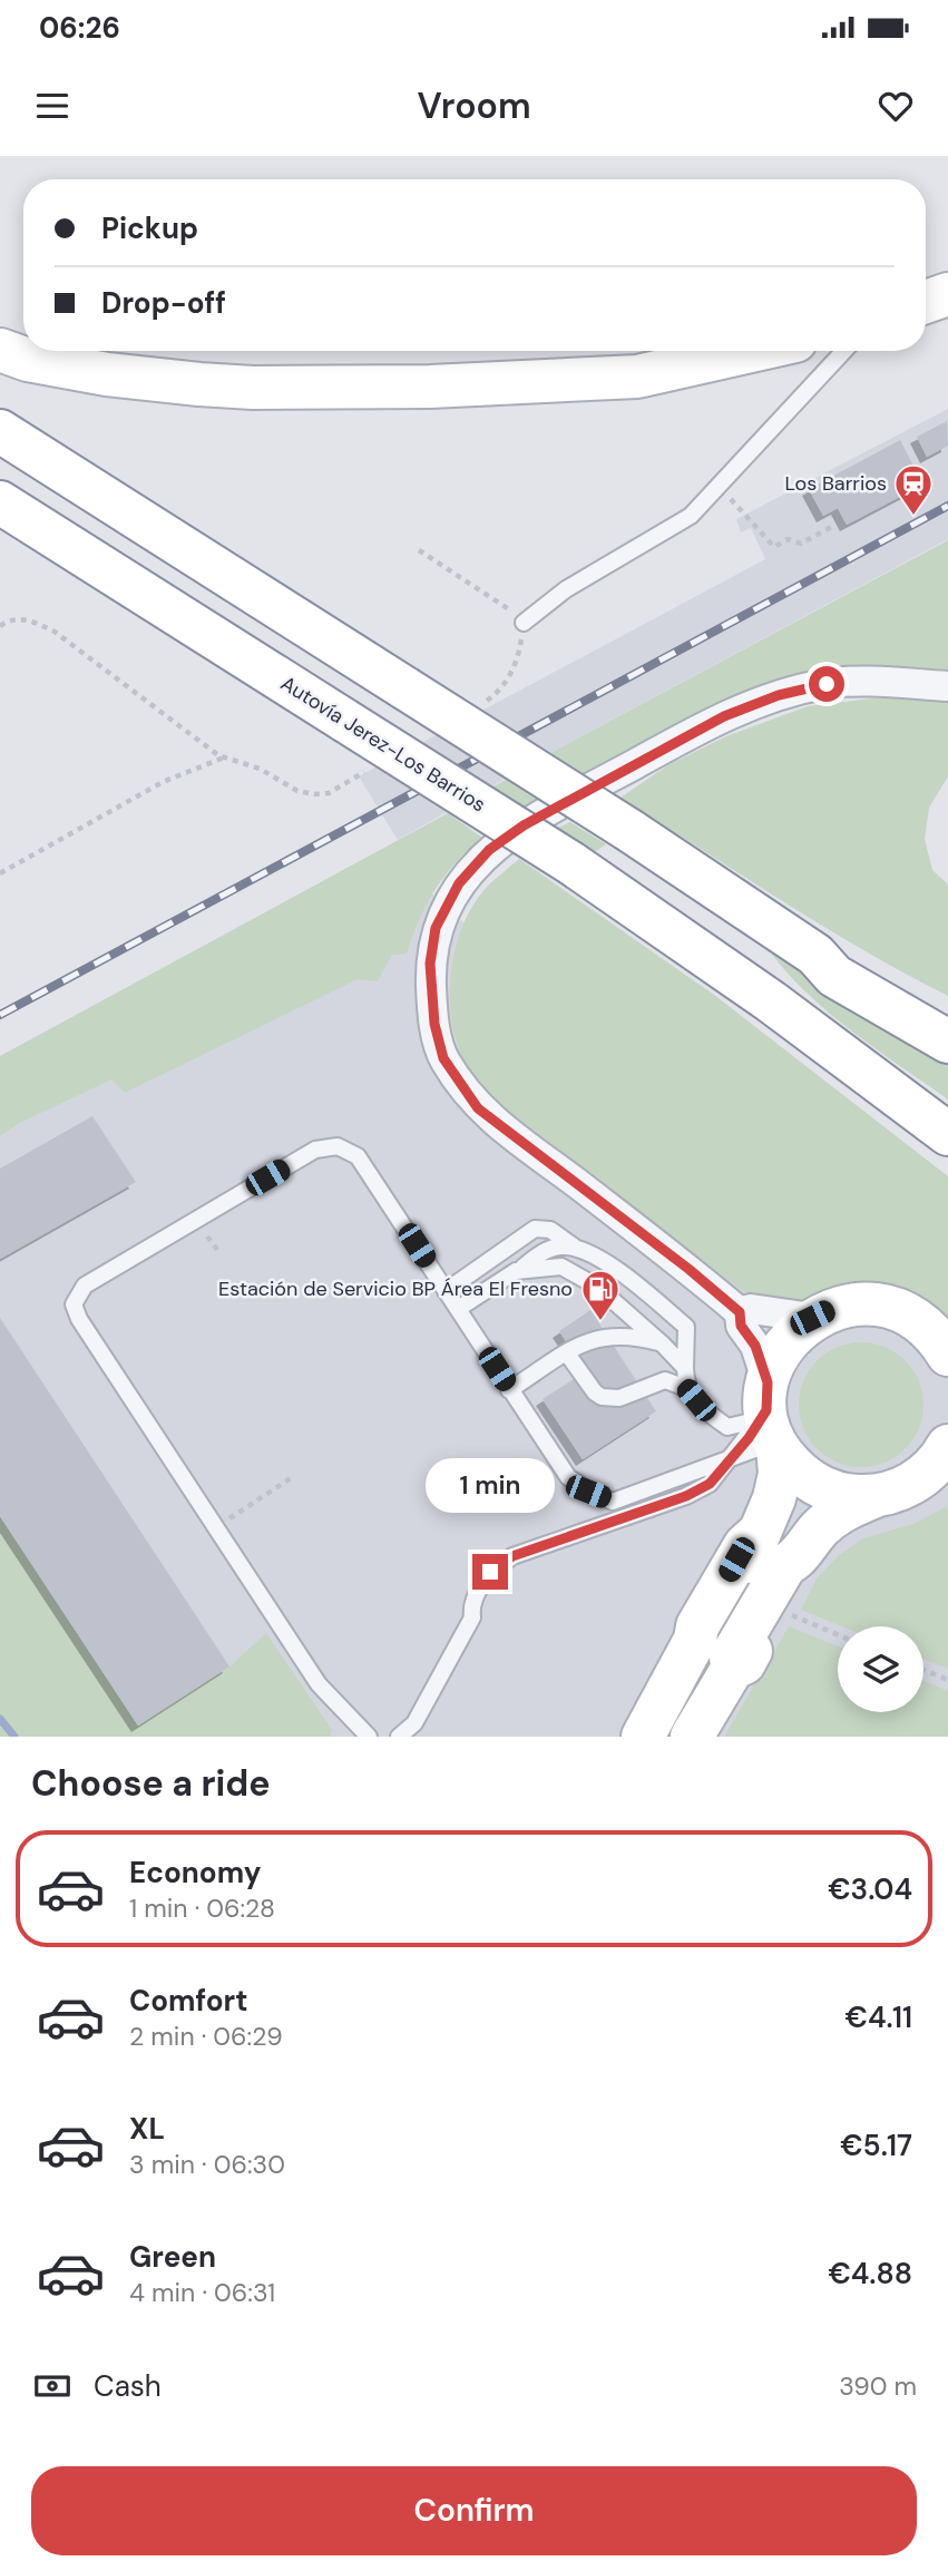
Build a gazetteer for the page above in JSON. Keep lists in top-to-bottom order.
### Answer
{
  "streets": {
    "main road": ["Autovía Jerez-Los Barrios"]
  },
  "places": {
    "station": ["Los Barrios"],
    "fuel station": ["Estación de Servicio BP Área El Fresno"]
  },
  "page": {
    "status": "06:26",
    "header": "Vroom",
    "banner": ["Pickup", "Drop-off"],
    "bubble": "1 min",
    "heading": "Choose a ride",
    "list": [
      {
        "name": "Economy",
        "note": "1 min · 06:28",
        "value": "€3.04"
      },
      {
        "name": "Comfort",
        "note": "2 min · 06:29",
        "value": "€4.11"
      },
      {
        "name": "XL",
        "note": "3 min · 06:30",
        "value": "€5.17"
      },
      {
        "name": "Green",
        "note": "4 min · 06:31",
        "value": "€4.88"
      }
    ],
    "pay": ["Cash", "390 m"],
    "buttons": "Confirm"
  }
}
